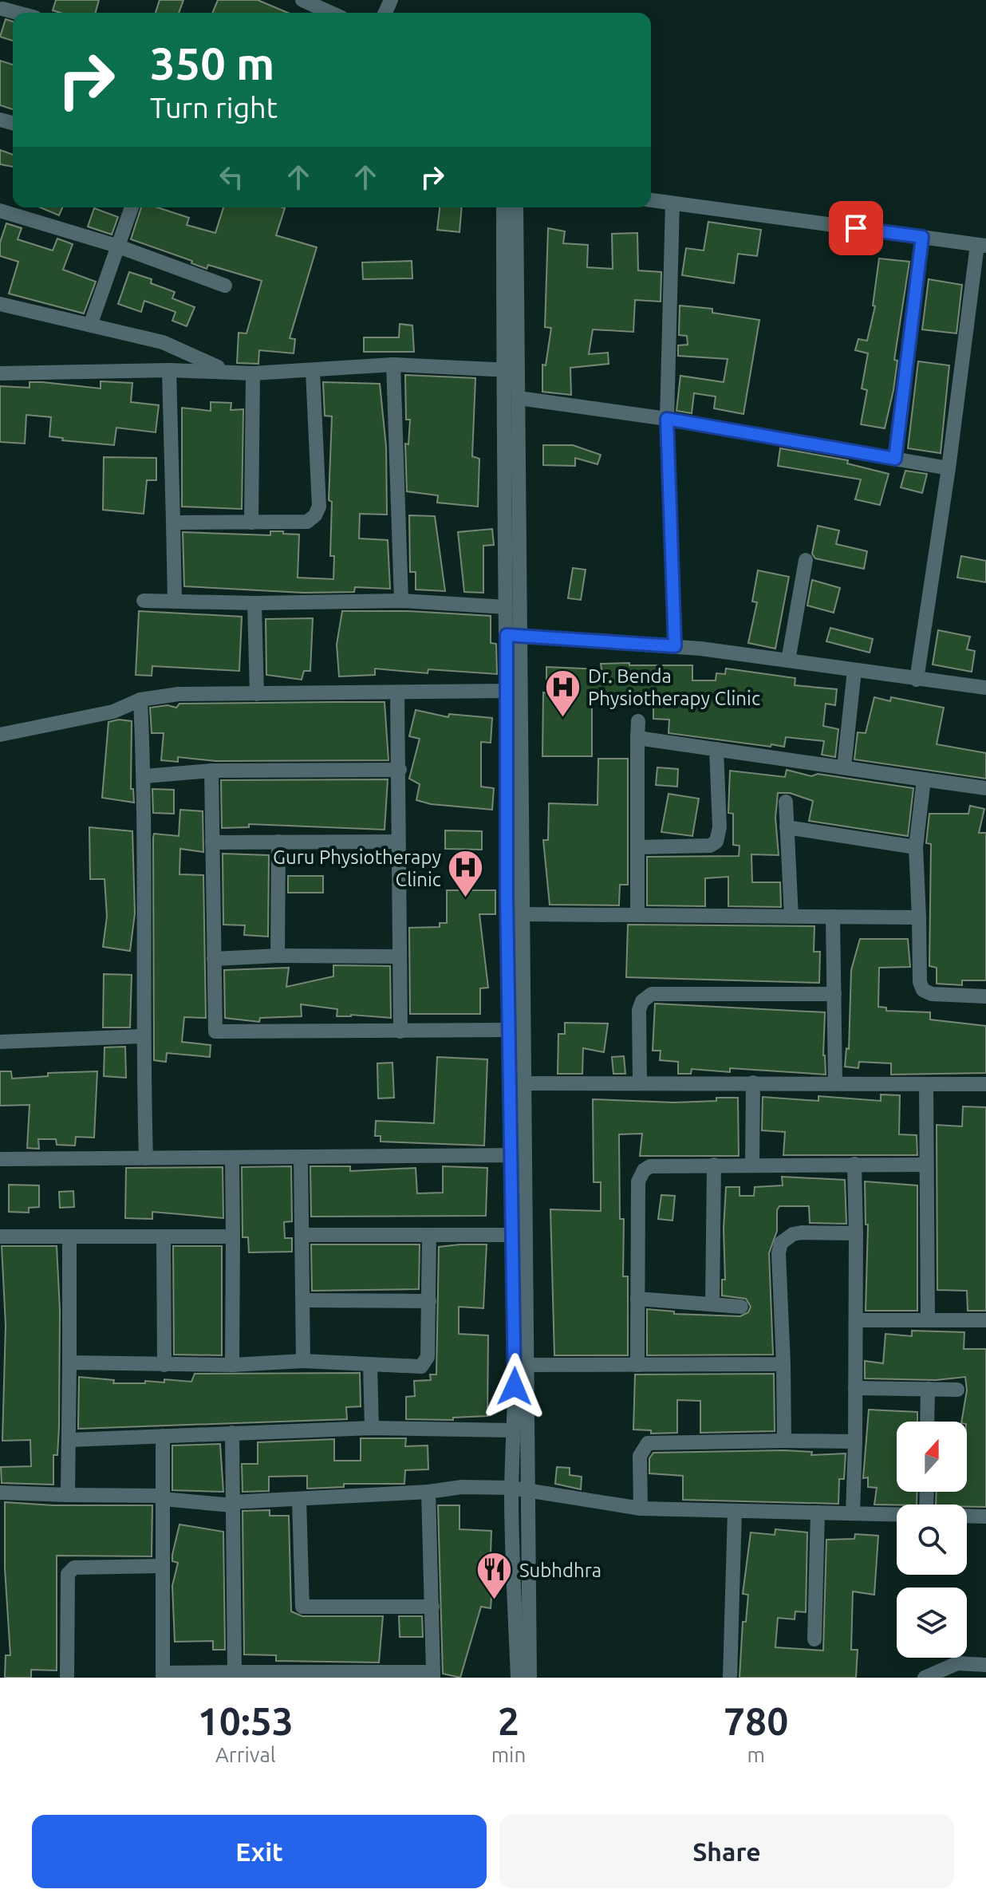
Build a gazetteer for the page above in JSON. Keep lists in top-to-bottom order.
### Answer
{
  "places": {
    "hospital": ["Dr. Benda Physiotherapy Clinic", "Guru Physiotherapy Clinic"],
    "restaurant": ["Subhdhra"]
  },
  "north": "top",
  "page": {
    "turn": ["350 m", "Turn right"],
    "eta": [
      "10:53",
      "Arrival",
      "2",
      "min",
      "780",
      "m"
    ],
    "buttons": ["Exit", "Share"]
  }
}
